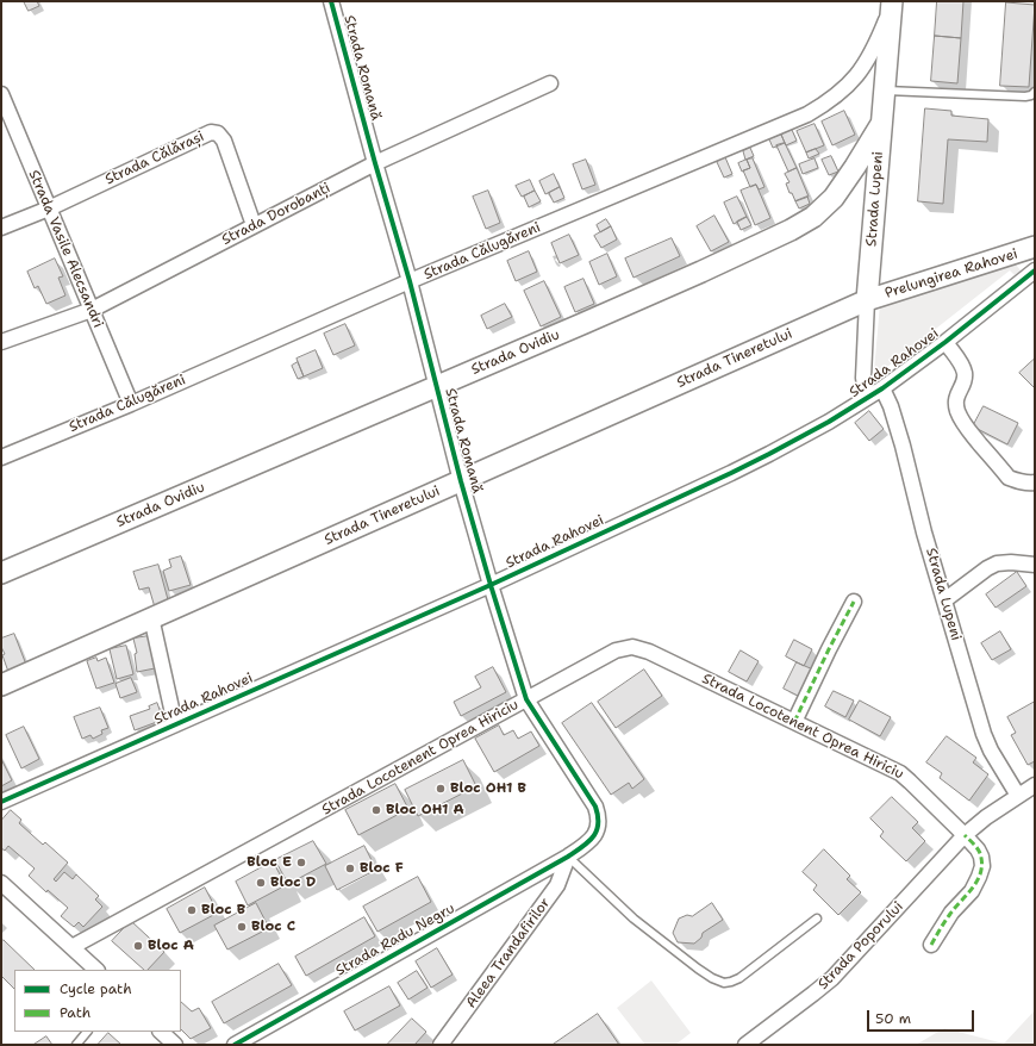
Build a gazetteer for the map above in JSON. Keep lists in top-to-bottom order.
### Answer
{
  "streets": {
    "main road": [
      "Strada Lupeni",
      "Prelungirea Rahovei",
      "Strada Ovidiu",
      "Strada Tineretului"
    ],
    "street": [
      "Strada Romană",
      "Strada Călărași",
      "Strada Dorobanți",
      "Strada Vasile Alecsandri",
      "Strada Călugăreni",
      "Strada Rahovei",
      "Strada Locotenent Oprea Hiriciu",
      "Strada Radu Negru",
      "Strada Poporului",
      "Aleea Trandafirilor"
    ]
  },
  "crossings": [
    ["Strada Romană", "Strada Dorobanți"],
    ["Strada Romană", "Strada Călugăreni"],
    ["Strada Romană", "Strada Ovidiu"],
    ["Strada Romană", "Strada Tineretului"],
    ["Strada Romană", "Strada Rahovei"],
    ["Strada Romană", "Strada Locotenent Oprea Hiriciu"],
    ["Strada Romană", "Strada Radu Negru"],
    ["Strada Romană", "Aleea Trandafirilor"],
    ["Strada Călărași", "Strada Dorobanți"],
    ["Strada Călărași", "Strada Vasile Alecsandri"],
    ["Strada Lupeni", "Strada Călugăreni"],
    ["Strada Lupeni", "Prelungirea Rahovei"],
    ["Strada Lupeni", "Strada Ovidiu"],
    ["Strada Lupeni", "Strada Tineretului"],
    ["Strada Lupeni", "Strada Rahovei"],
    ["Strada Lupeni", "Strada Poporului"],
    ["Strada Dorobanți", "Strada Vasile Alecsandri"],
    ["Strada Vasile Alecsandri", "Strada Călugăreni"],
    ["Prelungirea Rahovei", "Strada Tineretului"],
    ["Strada Locotenent Oprea Hiriciu", "Strada Poporului"],
    ["Strada Radu Negru", "Aleea Trandafirilor"]
  ],
  "places": [
    "Bloc OH1 B",
    "Bloc OH1 A",
    "Bloc E",
    "Bloc F",
    "Bloc D",
    "Bloc B",
    "Bloc C",
    "Bloc A"
  ],
  "legend": ["Cycle path", "Path"],
  "scale_bar": "50 m"
}
